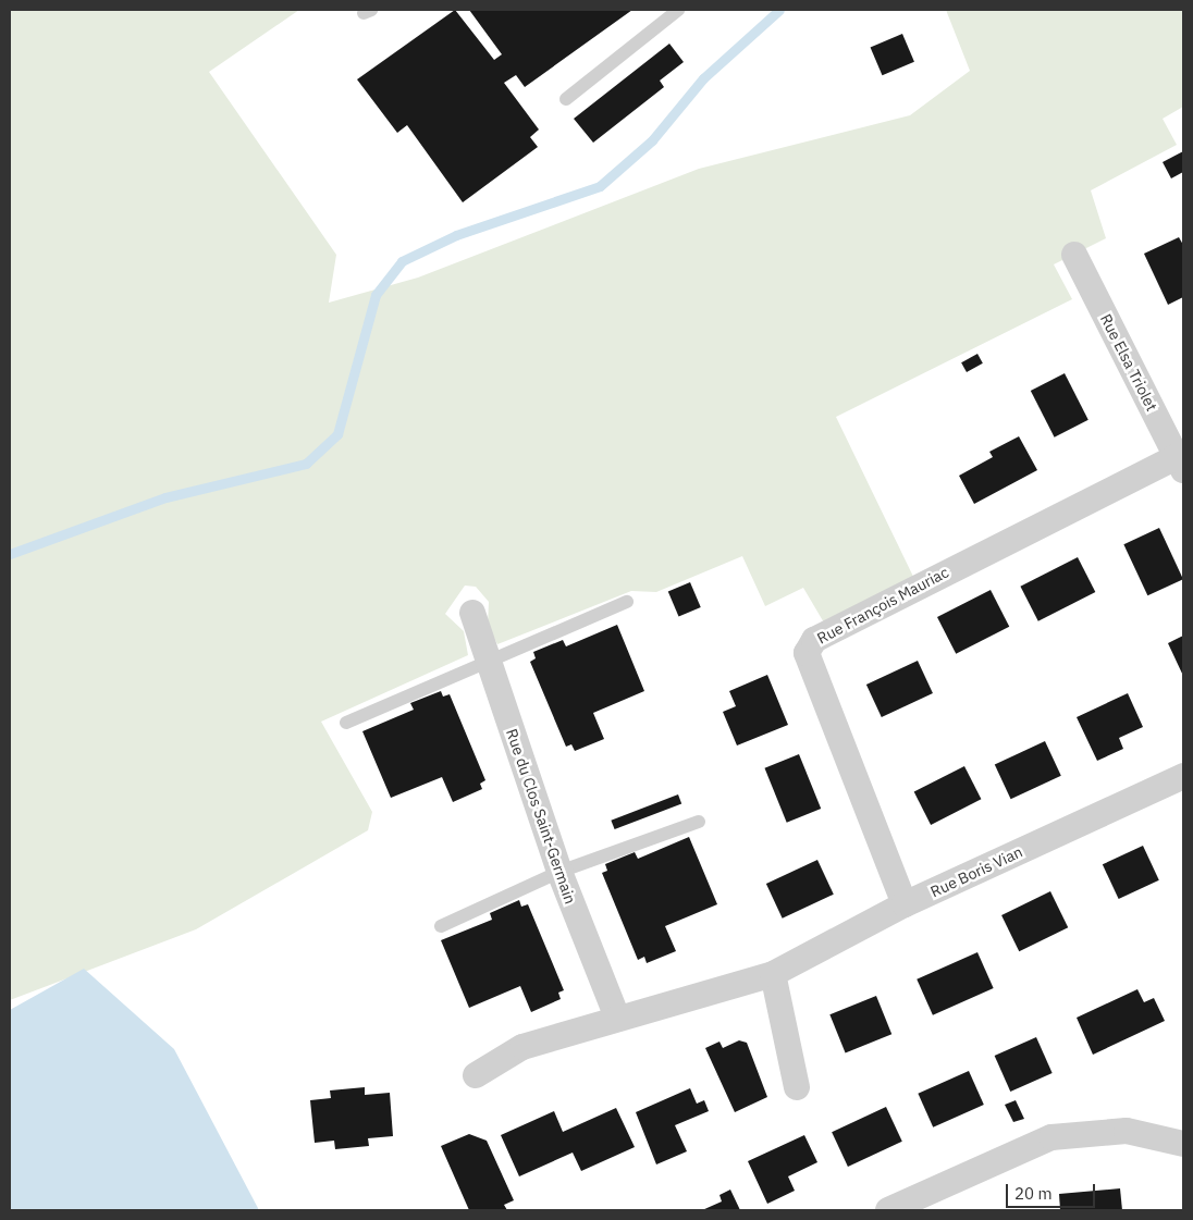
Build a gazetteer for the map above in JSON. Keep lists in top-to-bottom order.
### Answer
{
  "streets": {
    "street": [
      "Rue Elsa Triolet",
      "Rue François Mauriac",
      "Rue du Clos Saint-Germain",
      "Rue Boris Vian"
    ]
  },
  "crossings": [
    ["Rue Elsa Triolet", "Rue François Mauriac"],
    ["Rue François Mauriac", "Rue Boris Vian"],
    ["Rue du Clos Saint-Germain", "Rue Boris Vian"]
  ],
  "scale_bar": "20 m"
}
